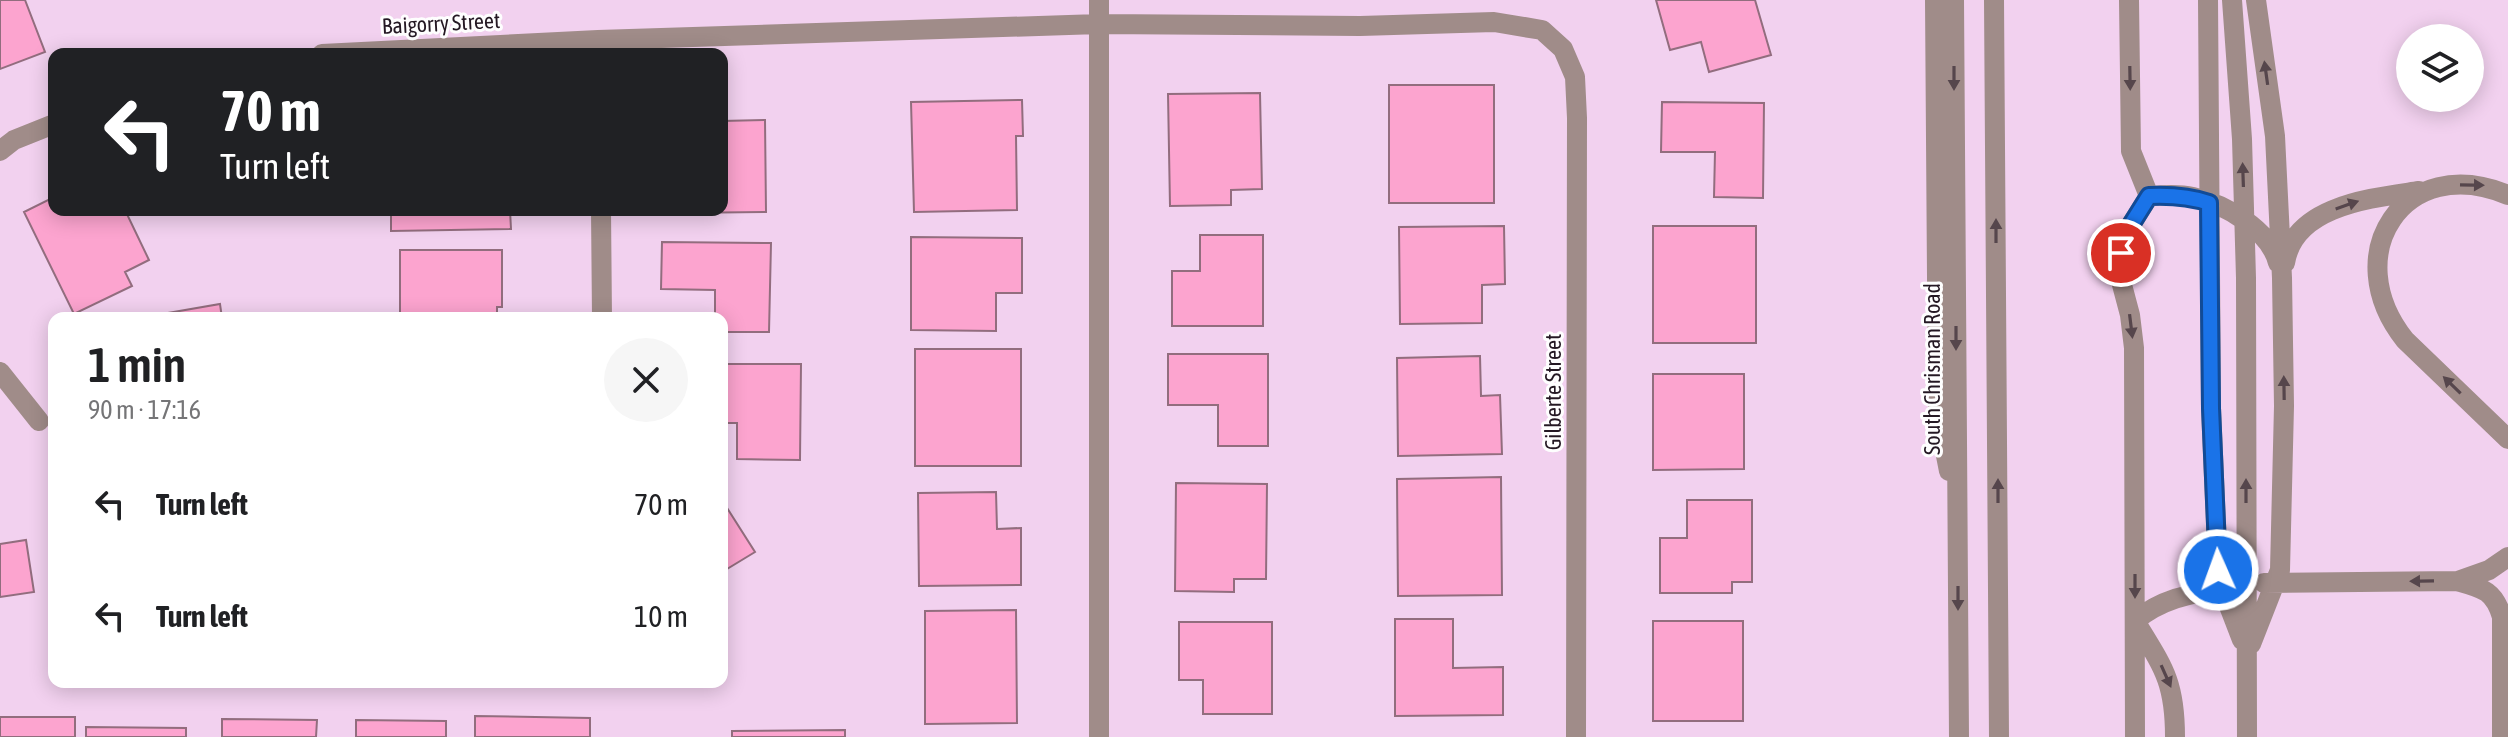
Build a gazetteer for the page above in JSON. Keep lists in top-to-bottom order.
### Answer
{
  "streets": {
    "street": ["Baigorry Street", "South Chrisman Road", "Gilberte Street"]
  },
  "crossings": [
    ["Baigorry Street", "Gilberte Street"]
  ],
  "page": {
    "turn": ["70 m", "Turn left"],
    "heading": ["1 min", "90 m · 17:16"],
    "list": [
      {
        "name": "Turn left",
        "value": "70 m"
      },
      {
        "name": "Turn left",
        "value": "10 m"
      }
    ]
  }
}
